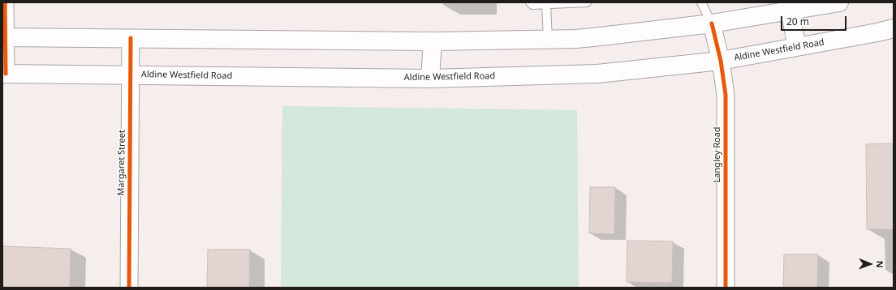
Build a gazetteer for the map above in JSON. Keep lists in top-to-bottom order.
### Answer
{
  "streets": {
    "main road": ["Aldine Westfield Road"],
    "street": ["Langley Road", "Margaret Street"]
  },
  "crossings": [
    ["Aldine Westfield Road", "Langley Road"],
    ["Aldine Westfield Road", "Margaret Street"]
  ],
  "scale_bar": "20 m",
  "north": "right"
}
